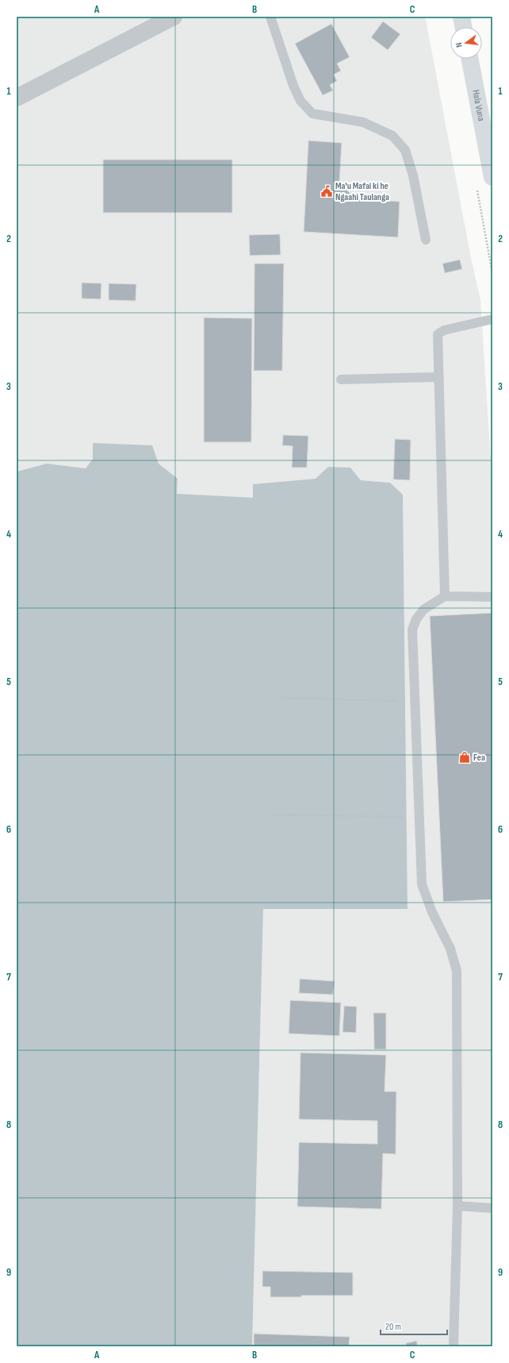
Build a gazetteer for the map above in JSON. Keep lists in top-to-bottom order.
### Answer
{
  "streets": {
    "main road": ["Hala Vuna"]
  },
  "places": {
    "public building": ["Ma'u Mafai ki he Ngaahi Taulanga"],
    "shop": ["Fea"]
  },
  "scale_bar": "20 m",
  "north": "left",
  "grid": {
    "columns": ["A", "B", "C"],
    "rows": [
      "1",
      "2",
      "3",
      "4",
      "5",
      "6",
      "7",
      "8",
      "9"
    ]
  }
}
